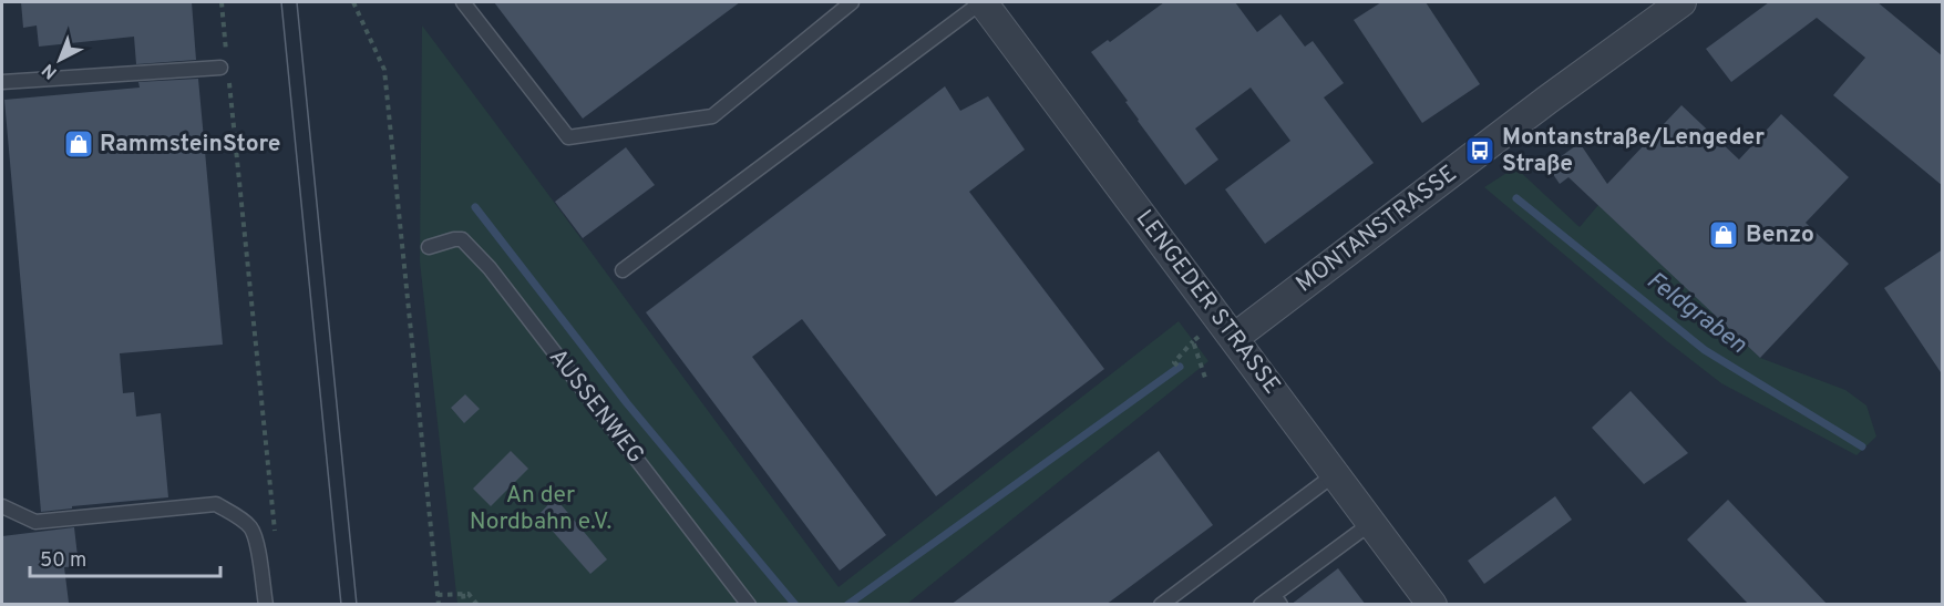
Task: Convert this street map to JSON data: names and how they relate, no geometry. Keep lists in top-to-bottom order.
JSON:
{
  "streets": {
    "street": ["MONTANSTRASSE", "LENGEDER STRASSE"],
    "lane": ["AUSSENWEG"]
  },
  "crossings": [
    ["MONTANSTRASSE", "LENGEDER STRASSE"]
  ],
  "water": ["Feldgraben"],
  "parks": ["An der Nordbahn e.V."],
  "places": {
    "shop": ["RammsteinStore", "Benzo"],
    "bus stop": ["Montanstraße/Lengeder Straße"]
  },
  "scale_bar": "50 m",
  "north": "bottom left"
}
